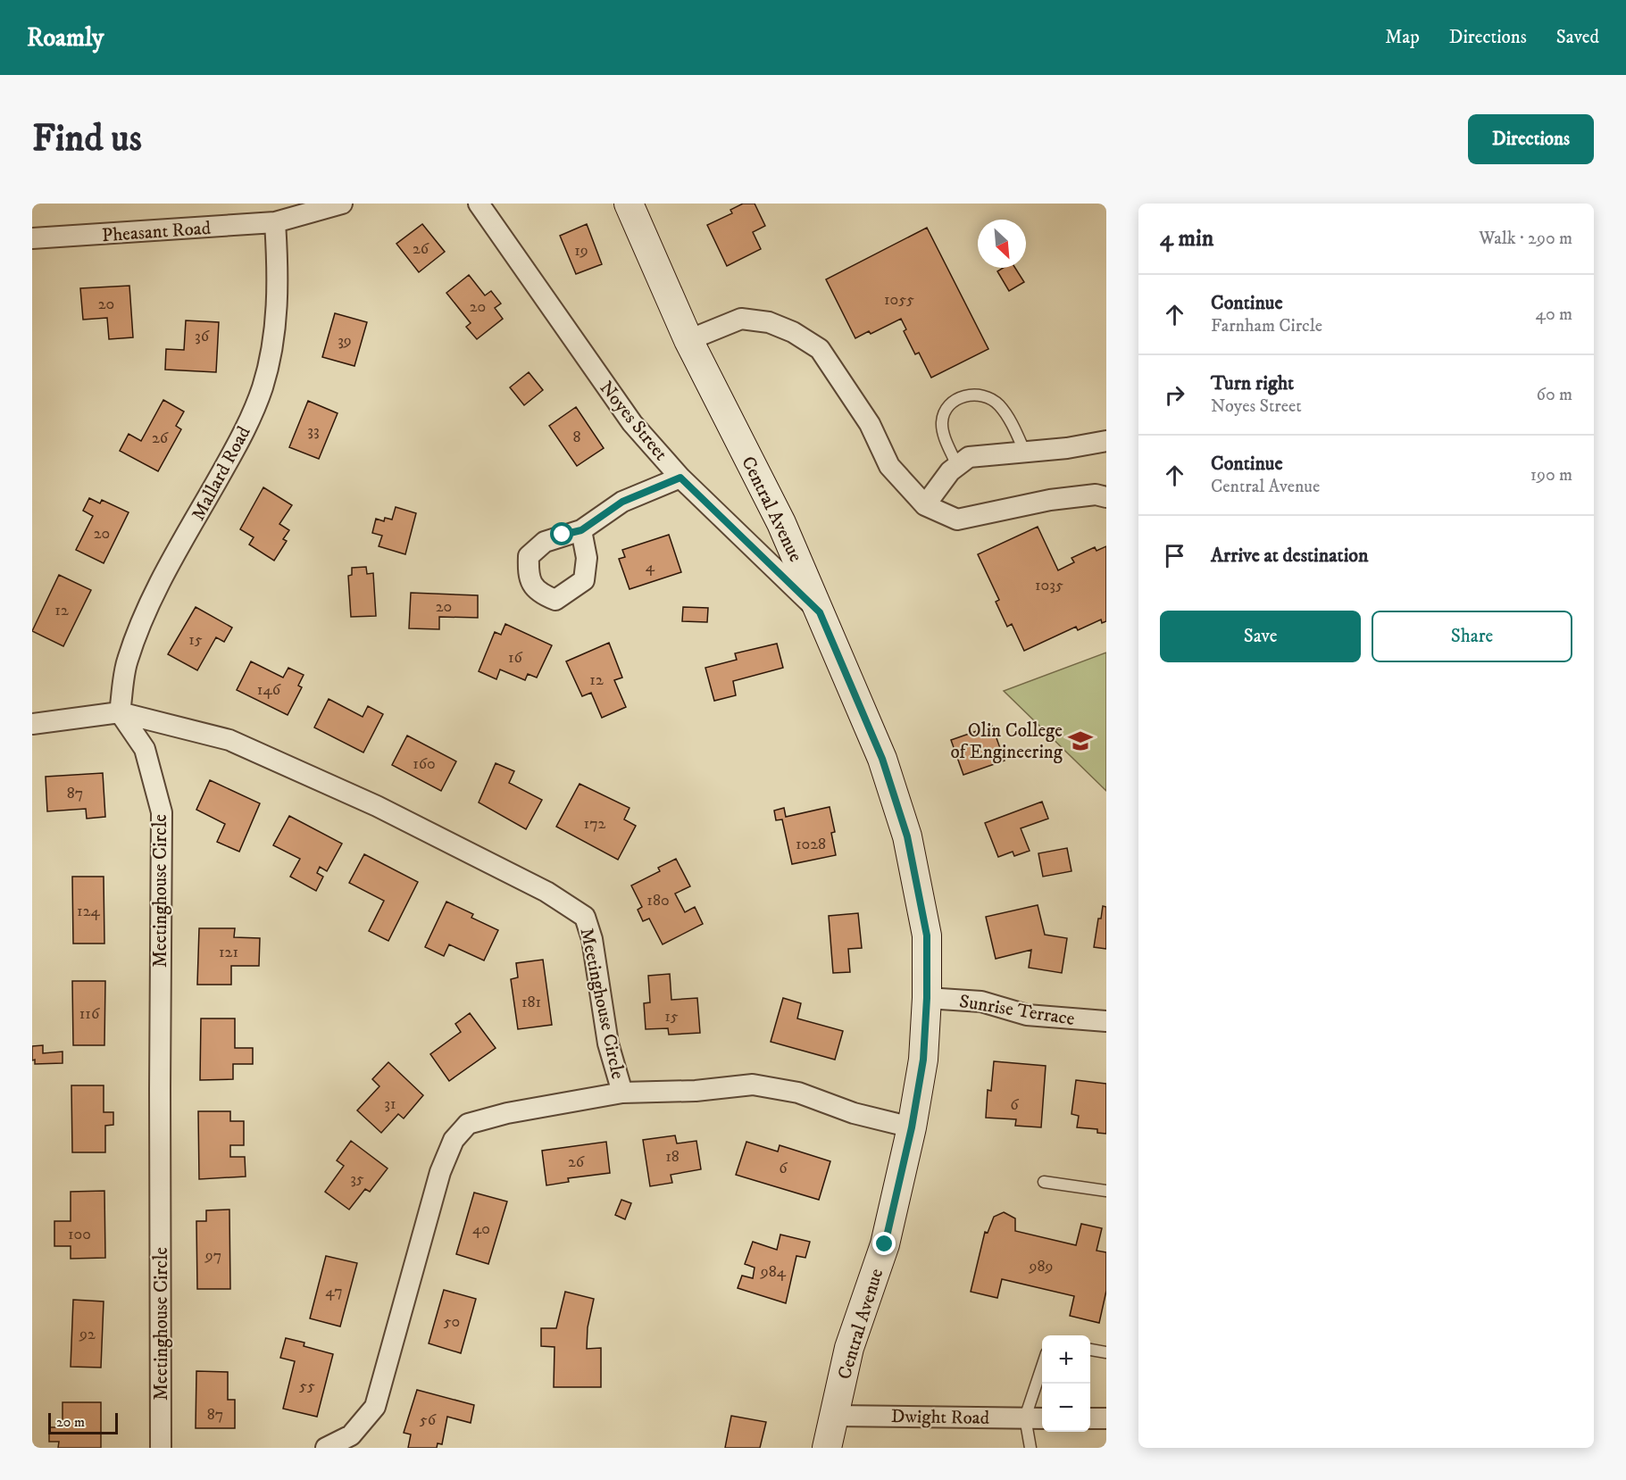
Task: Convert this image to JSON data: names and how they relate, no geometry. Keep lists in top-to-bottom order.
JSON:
{
  "streets": {
    "main road": ["Central Avenue"],
    "street": [
      "Pheasant Road",
      "Noyes Street",
      "Mallard Road",
      "Meetinghouse Circle",
      "Sunrise Terrace",
      "Dwight Road"
    ]
  },
  "crossings": [
    ["Pheasant Road", "Mallard Road"],
    ["Noyes Street", "Central Avenue"],
    ["Mallard Road", "Meetinghouse Circle"],
    ["Central Avenue", "Meetinghouse Circle"],
    ["Central Avenue", "Sunrise Terrace"],
    ["Central Avenue", "Dwight Road"]
  ],
  "places": {
    "school or university": ["Olin College of Engineering"]
  },
  "house_numbers": [
    "26",
    "19",
    "1055",
    "20",
    "20",
    "36",
    "39",
    "33",
    "8",
    "26",
    "20",
    "4",
    "1035",
    "20",
    "12",
    "15",
    "16",
    "12",
    "146",
    "160",
    "87",
    "172",
    "1028",
    "180",
    "124",
    "121",
    "181",
    "116",
    "15",
    "31",
    "6",
    "18",
    "26",
    "6",
    "35",
    "40",
    "100",
    "97",
    "989",
    "984",
    "47",
    "50",
    "92",
    "55",
    "87",
    "56"
  ],
  "scale_bar": "20 m",
  "north": "bottom right",
  "page": {
    "header": "Roamly",
    "nav": ["Map", "Directions", "Saved"],
    "buttons": [
      "Directions",
      ["Save", "Share"]
    ],
    "title": "Find us",
    "heading": ["4 min", "Walk · 290 m"],
    "list": [
      ["Continue", "Farnham Circle", "40 m"],
      ["Turn right", "Noyes Street", "60 m"],
      ["Continue", "Central Avenue", "190 m"],
      "Arrive at destination"
    ],
    "map_buttons": ["+", "−"],
    "scale": "20 m"
  }
}
